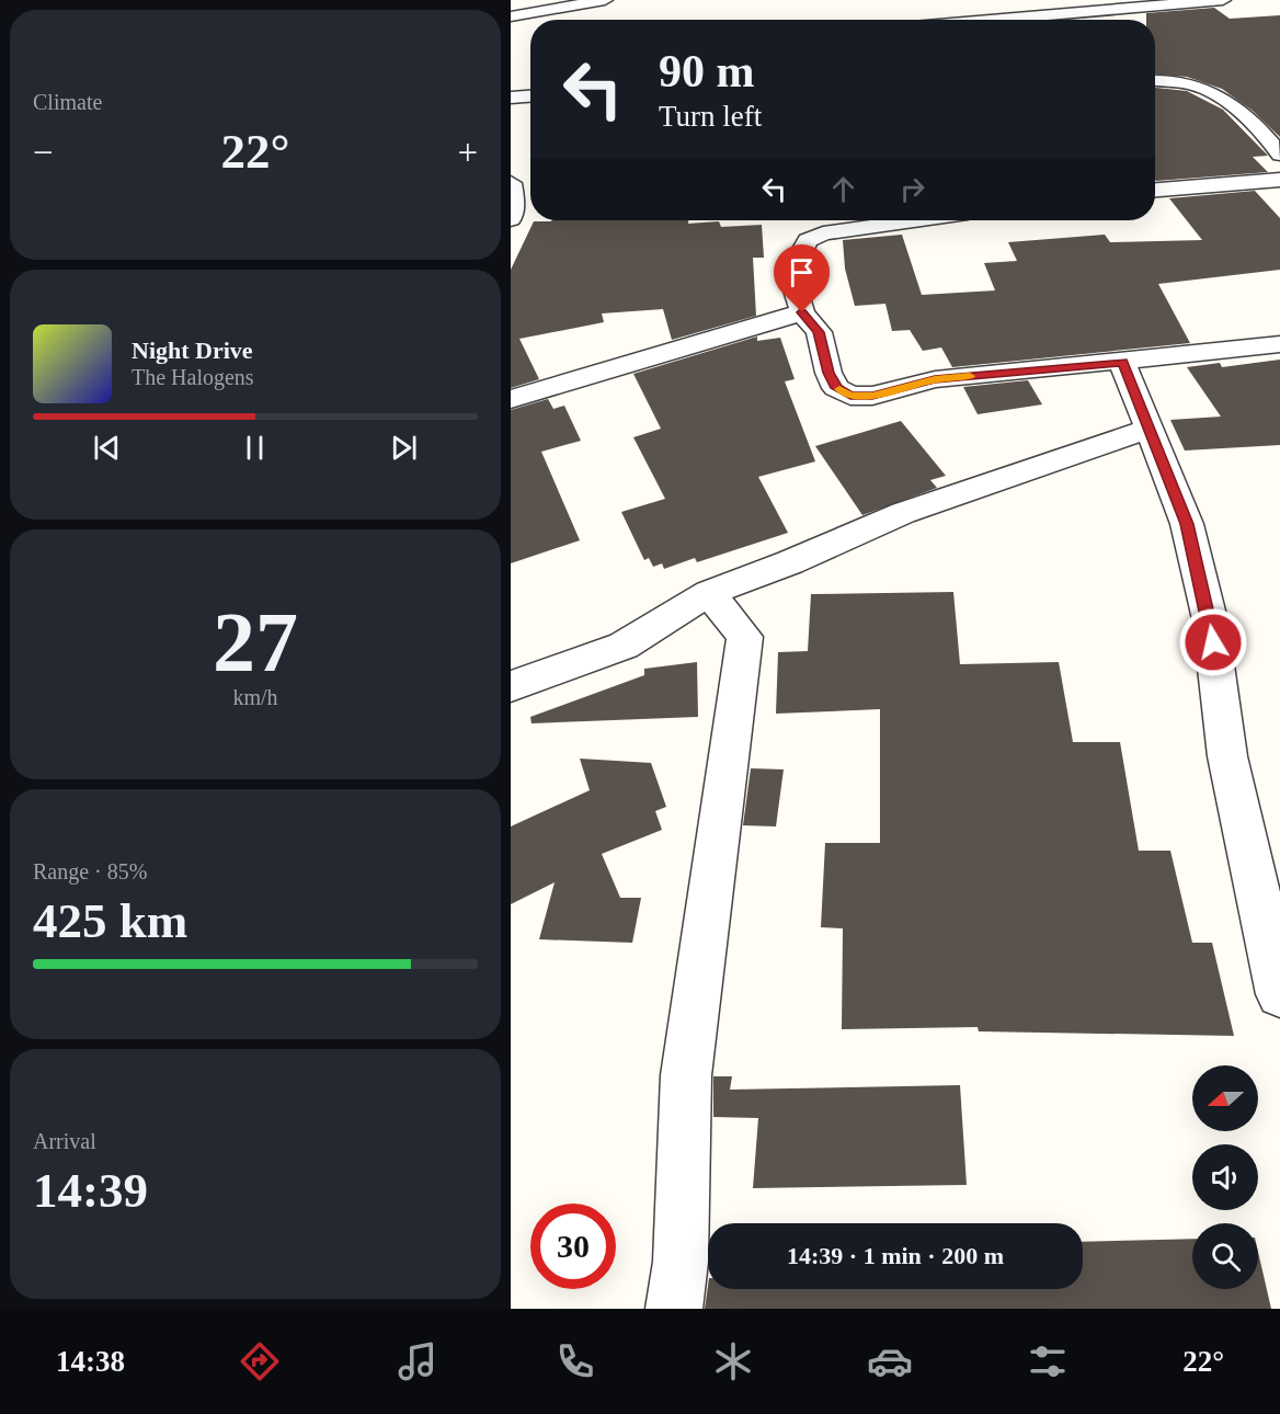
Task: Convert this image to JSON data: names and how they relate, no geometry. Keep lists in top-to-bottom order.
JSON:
{
  "north": "left",
  "page": {
    "tile": [
      "Climate",
      ["27", "km/h"],
      ["Range · 85%", "425 km"],
      ["Arrival", "14:39"]
    ],
    "turn": ["90 m", "Turn left"],
    "heat": ["−", "22°", "+"],
    "song": ["Night Drive", "The Halogens"],
    "limit": "30",
    "trip": "14:39 · 1 min · 200 m",
    "tabs": ["14:38", "22°"]
  }
}
